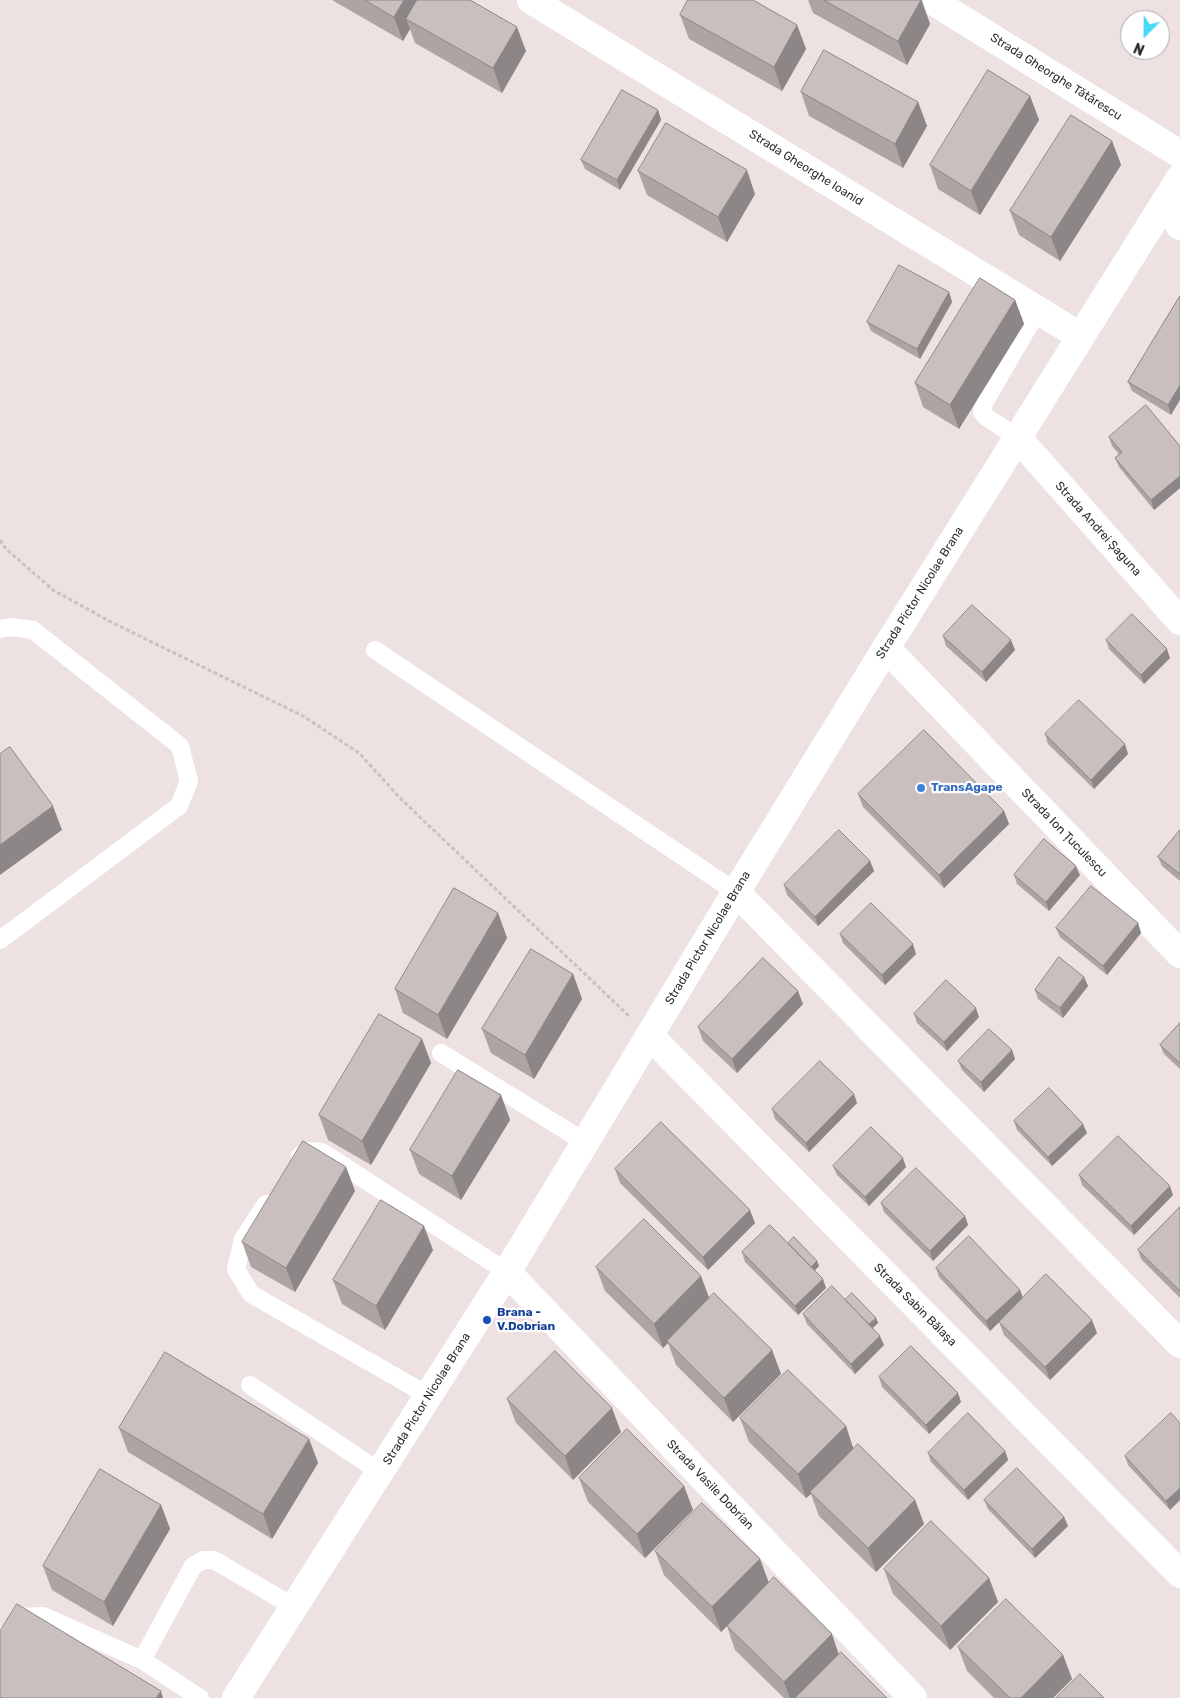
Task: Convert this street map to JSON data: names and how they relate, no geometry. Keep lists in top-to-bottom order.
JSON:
{
  "streets": {
    "street": [
      "Strada Gheorghe Tătărescu",
      "Strada Gheorghe Ioanid",
      "Strada Andrei Șaguna",
      "Strada Pictor Nicolae Brana",
      "Strada Ion Țuculescu",
      "Strada Sabin Bălașa",
      "Strada Vasile Dobrian"
    ]
  },
  "crossings": [
    ["Strada Gheorghe Ioanid", "Strada Pictor Nicolae Brana"],
    ["Strada Andrei Șaguna", "Strada Pictor Nicolae Brana"],
    ["Strada Pictor Nicolae Brana", "Strada Ion Țuculescu"],
    ["Strada Pictor Nicolae Brana", "Strada Sabin Bălașa"],
    ["Strada Pictor Nicolae Brana", "Strada Vasile Dobrian"]
  ],
  "places": ["TransAgape", "Brana - V.Dobrian"],
  "north": "bottom left"
}
